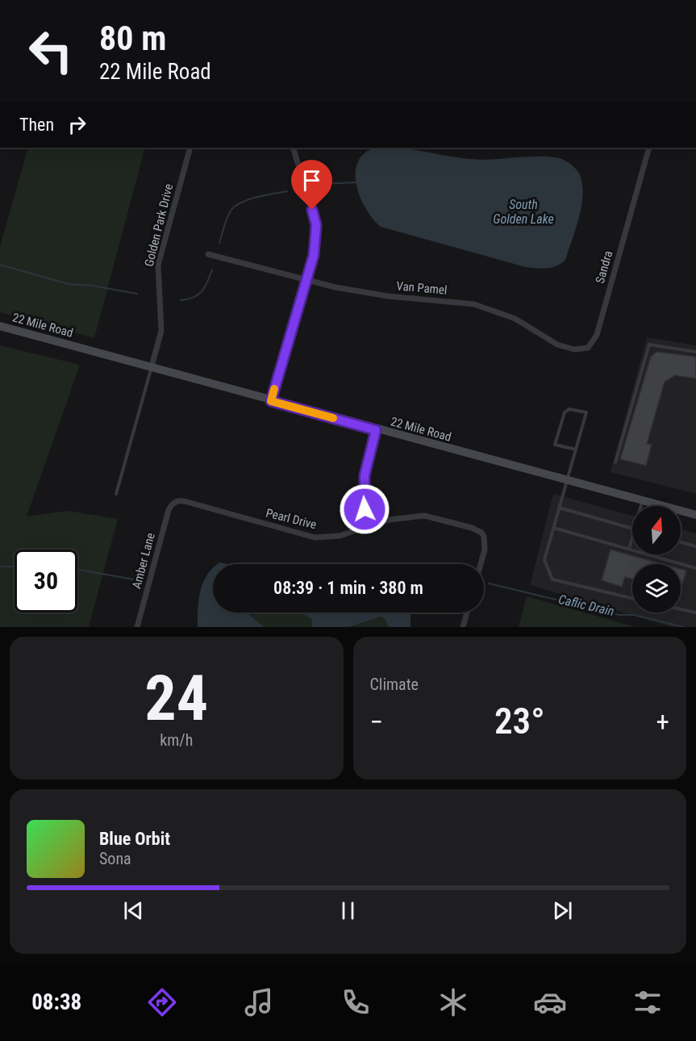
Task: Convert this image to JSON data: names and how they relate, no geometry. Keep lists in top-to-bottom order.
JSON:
{
  "streets": {
    "street": [
      "Golden Park Drive",
      "Sandra",
      "Van Pamel",
      "22 Mile Road",
      "Pearl Drive",
      "Amber Lane"
    ]
  },
  "crossings": [
    ["Golden Park Drive", "22 Mile Road"],
    ["Sandra", "Van Pamel"],
    ["Pearl Drive", "Amber Lane"]
  ],
  "water": ["South Golden Lake", "Caflic Drain"],
  "north": "top",
  "page": {
    "turn": ["80 m", "22 Mile Road"],
    "then": "Then",
    "limit": "30",
    "trip": "08:39 · 1 min · 380 m",
    "tile": [
      ["24", "km/h"],
      "Climate"
    ],
    "heat": ["−", "23°", "+"],
    "song": ["Blue Orbit", "Sona"],
    "tabs": "08:38"
  }
}
